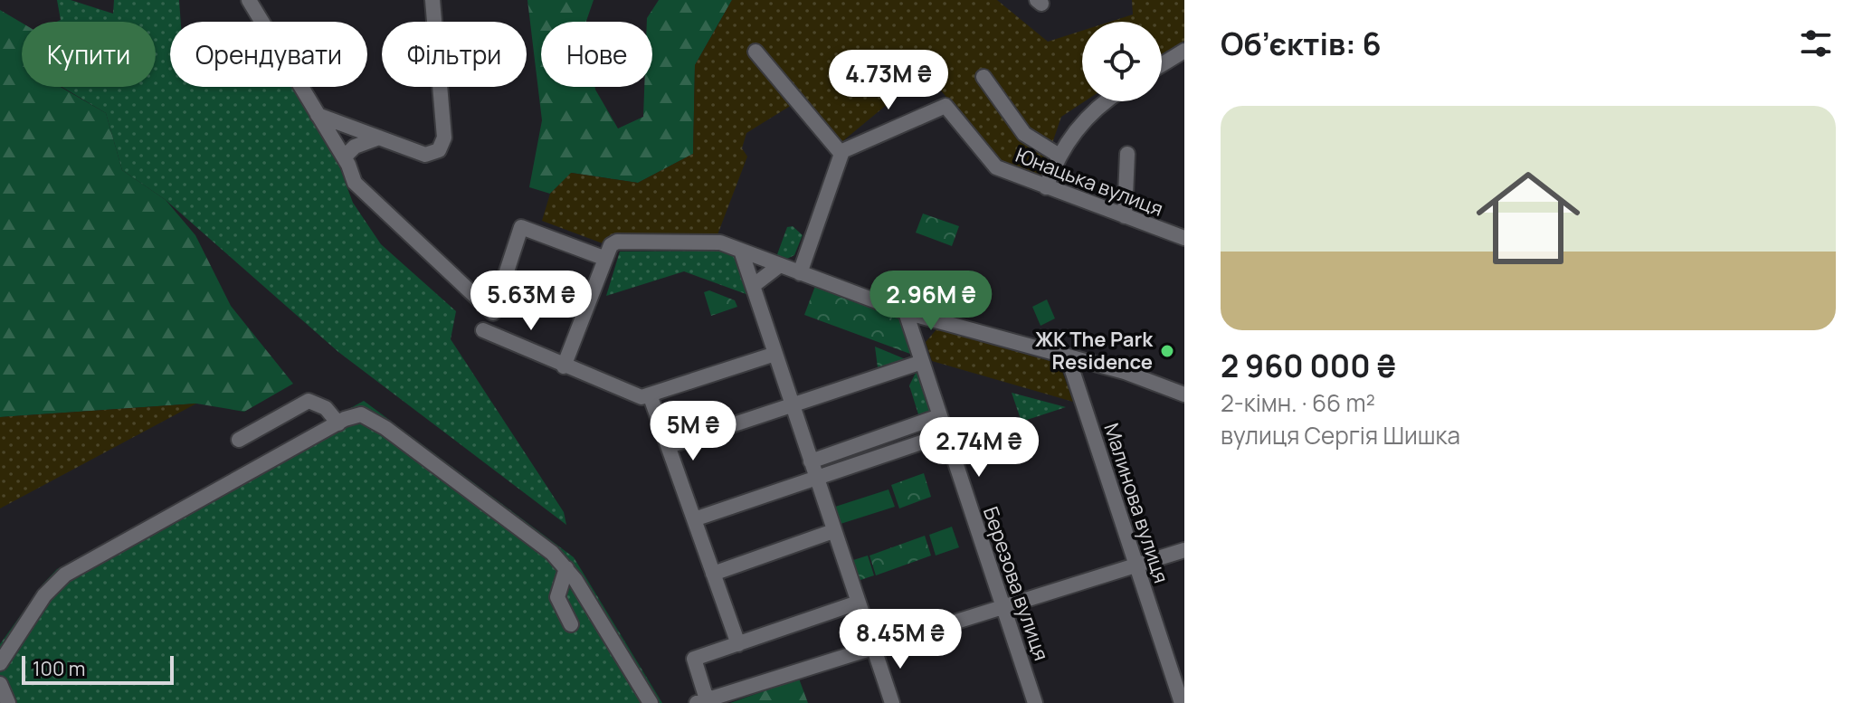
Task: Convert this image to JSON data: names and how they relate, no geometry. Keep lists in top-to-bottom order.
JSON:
{
  "streets": {
    "street": ["Юнацька вулиця", "Малинова вулиця", "Березова вулиця"]
  },
  "places": ["ЖК The Park Residence"],
  "scale_bar": "100 m",
  "page": {
    "heading": "Об’єктів: 6",
    "chip": [
      "Купити",
      "Орендувати",
      "Фільтри",
      "Нове"
    ],
    "price": [
      "4.73M ₴",
      "5.63M ₴",
      "2.96M ₴",
      "5M ₴",
      "2.74M ₴",
      "8.45M ₴"
    ],
    "list": [
      {
        "name": "2 960 000 ₴",
        "note": "2-кімн. · 66 m² · вулиця Сергія Шишка"
      }
    ],
    "scale": "100 m"
  }
}
